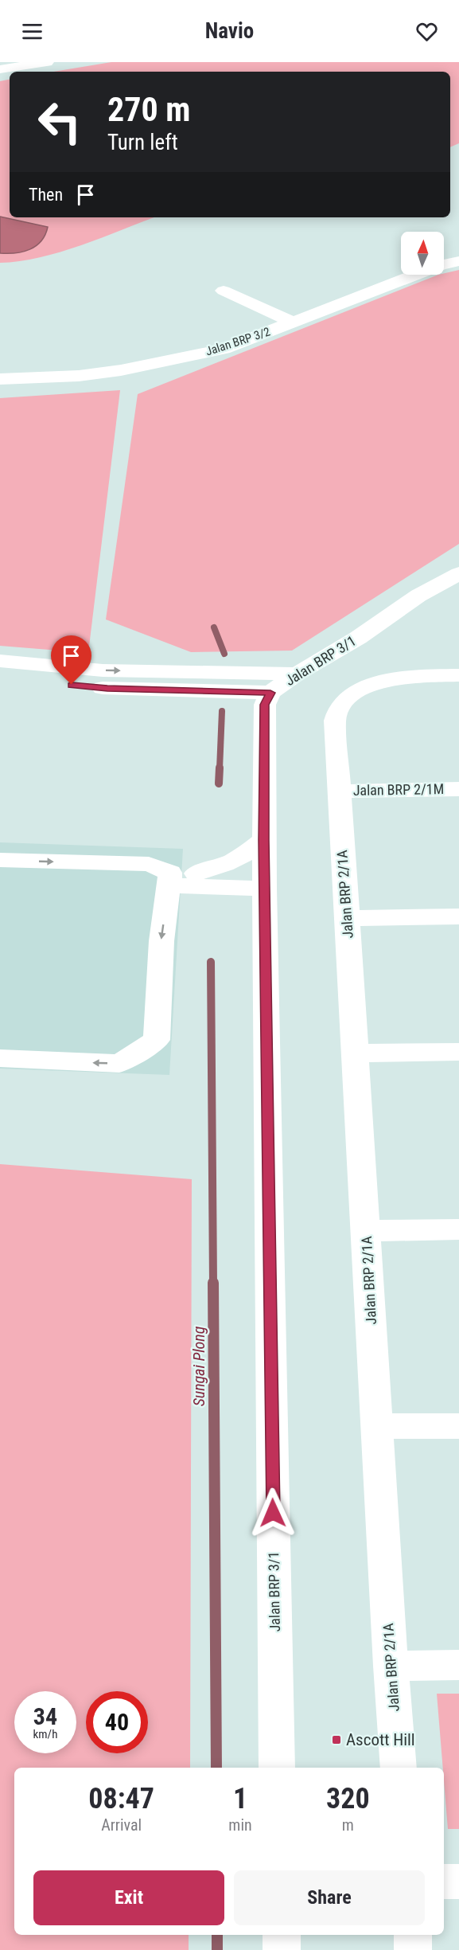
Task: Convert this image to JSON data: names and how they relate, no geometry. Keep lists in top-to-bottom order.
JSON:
{
  "streets": {
    "street": [
      "Jalan BRP 3/2",
      "Jalan BRP 3/1",
      "Jalan BRP 2/1M",
      "Jalan BRP 2/1A"
    ]
  },
  "crossings": [
    ["Jalan BRP 2/1M", "Jalan BRP 2/1A"]
  ],
  "water": ["Sungai Plong"],
  "places": {
    "transit": ["Ascott Hill"]
  },
  "north": "top",
  "page": {
    "header": "Navio",
    "turn": ["270 m", "Turn left"],
    "then": "Then",
    "speed": "34 km/h",
    "limit": "40",
    "eta": [
      "08:47",
      "Arrival",
      "1",
      "min",
      "320",
      "m"
    ],
    "buttons": ["Exit", "Share"]
  }
}
